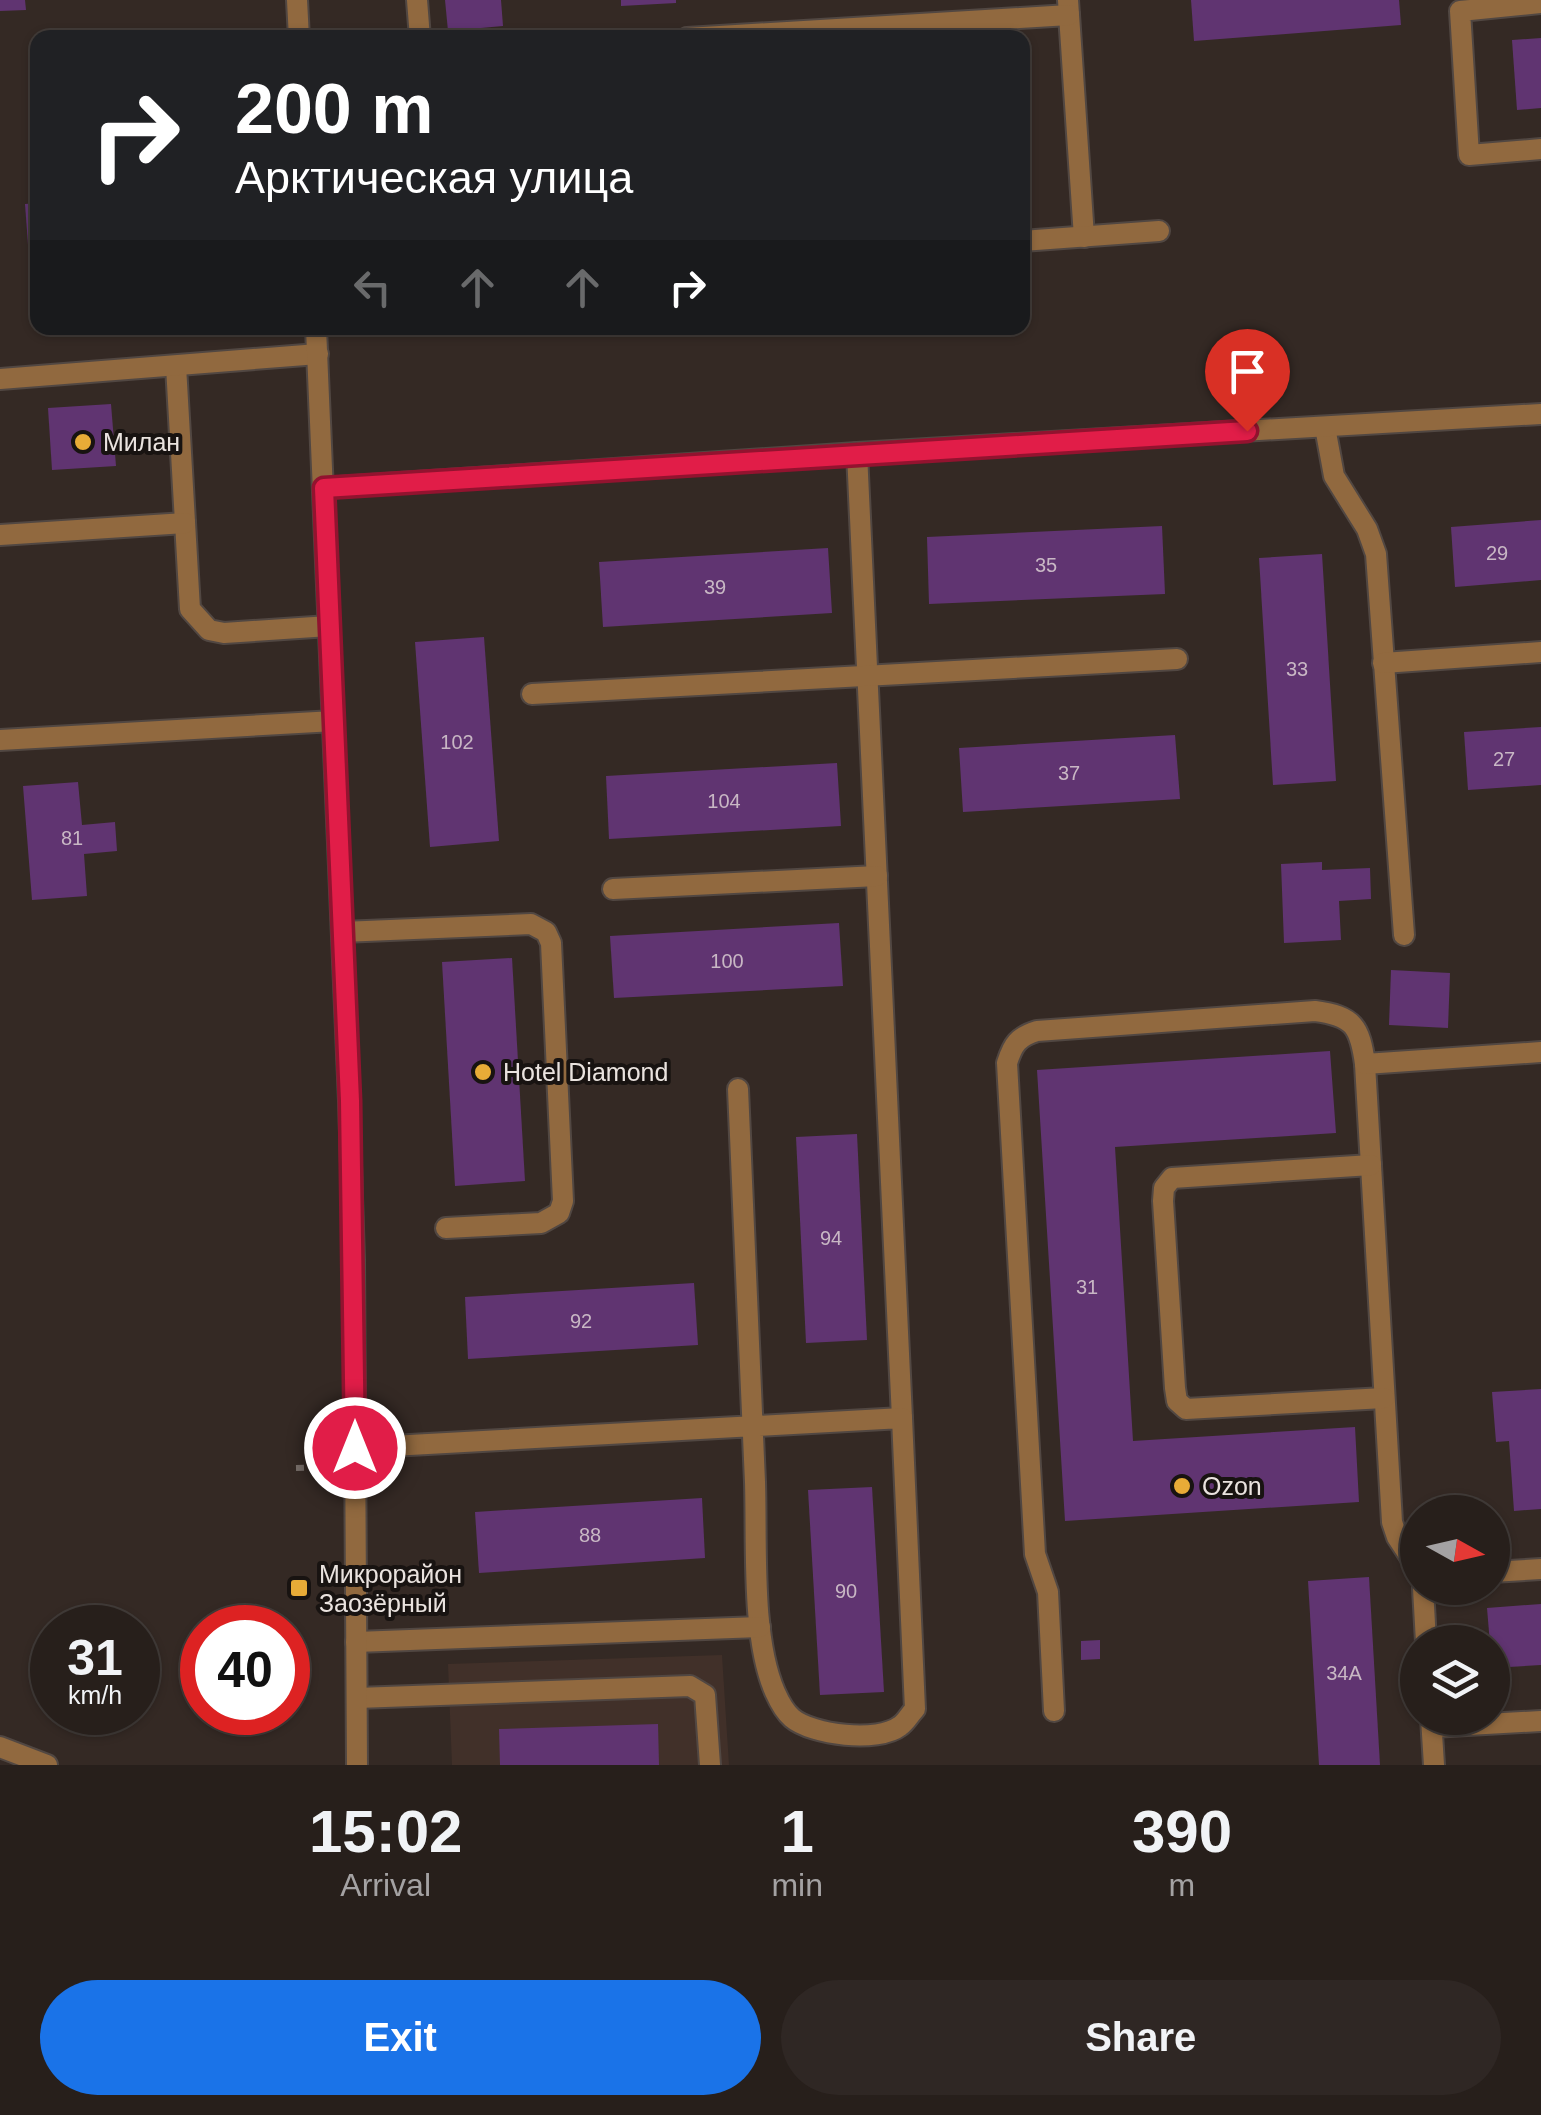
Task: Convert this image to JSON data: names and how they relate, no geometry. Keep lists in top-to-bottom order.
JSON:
{
  "places": {
    "other": ["Милан", "Hotel Diamond", "Ozon"],
    "transit": ["Микрорайон Заозёрный"]
  },
  "house_numbers": [
    "29",
    "35",
    "39",
    "33",
    "102",
    "27",
    "37",
    "104",
    "81",
    "100",
    "94",
    "31",
    "92",
    "88",
    "90",
    "34А"
  ],
  "north": "right",
  "page": {
    "turn": ["200 m", "Арктическая улица"],
    "speed": "31 km/h",
    "limit": "40",
    "eta": [
      "15:02",
      "Arrival",
      "1",
      "min",
      "390",
      "m"
    ],
    "buttons": ["Exit", "Share"]
  }
}
